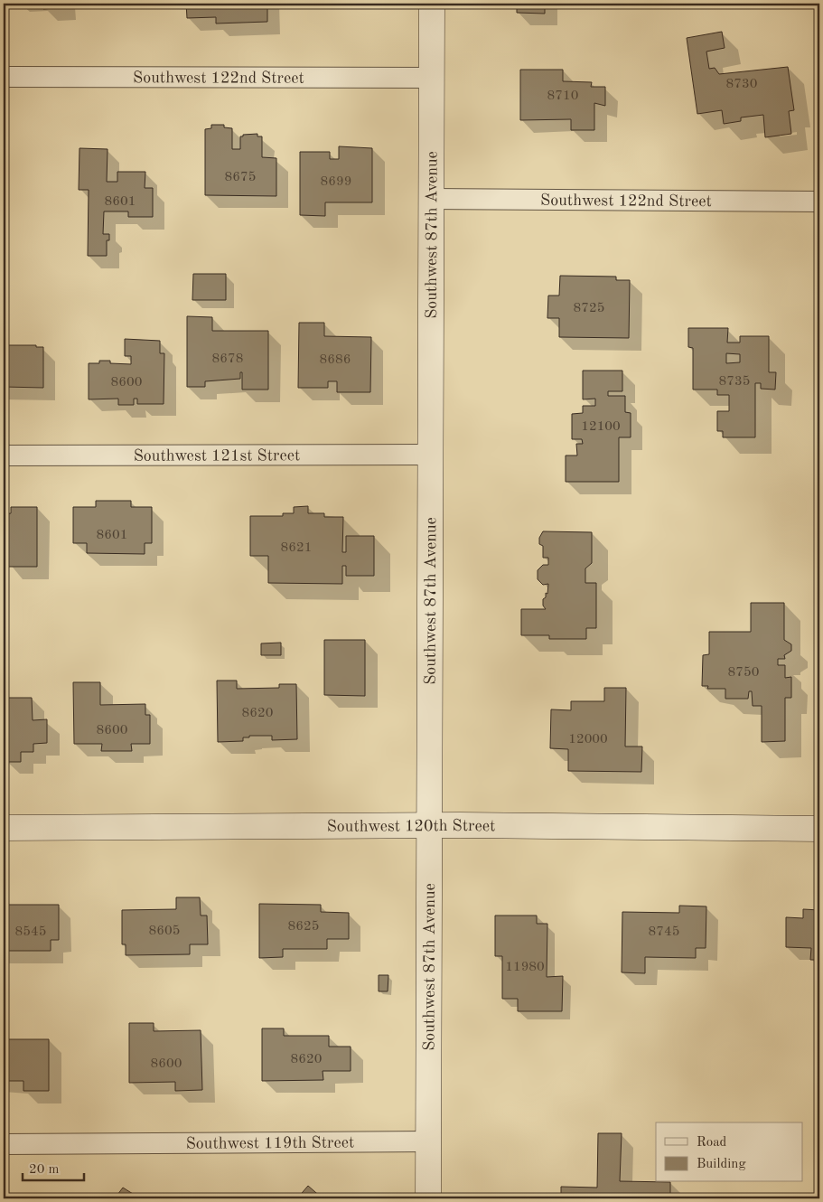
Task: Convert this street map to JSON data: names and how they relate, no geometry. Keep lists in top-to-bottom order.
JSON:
{
  "streets": {
    "main road": ["Southwest 87th Avenue", "Southwest 120th Street"],
    "street": ["Southwest 122nd Street", "Southwest 121st Street", "Southwest 119th Street"]
  },
  "crossings": [
    ["Southwest 122nd Street", "Southwest 87th Avenue"],
    ["Southwest 87th Avenue", "Southwest 121st Street"],
    ["Southwest 87th Avenue", "Southwest 120th Street"],
    ["Southwest 87th Avenue", "Southwest 119th Street"]
  ],
  "house_numbers": [
    "8730",
    "8710",
    "8675",
    "8699",
    "8601",
    "8725",
    "8678",
    "8686",
    "8735",
    "8600",
    "12100",
    "8601",
    "8621",
    "8750",
    "8620",
    "8600",
    "12000",
    "8625",
    "8605",
    "8545",
    "8745",
    "11980",
    "8620",
    "8600"
  ],
  "legend": ["Road", "Building"],
  "scale_bar": "20 m"
}
